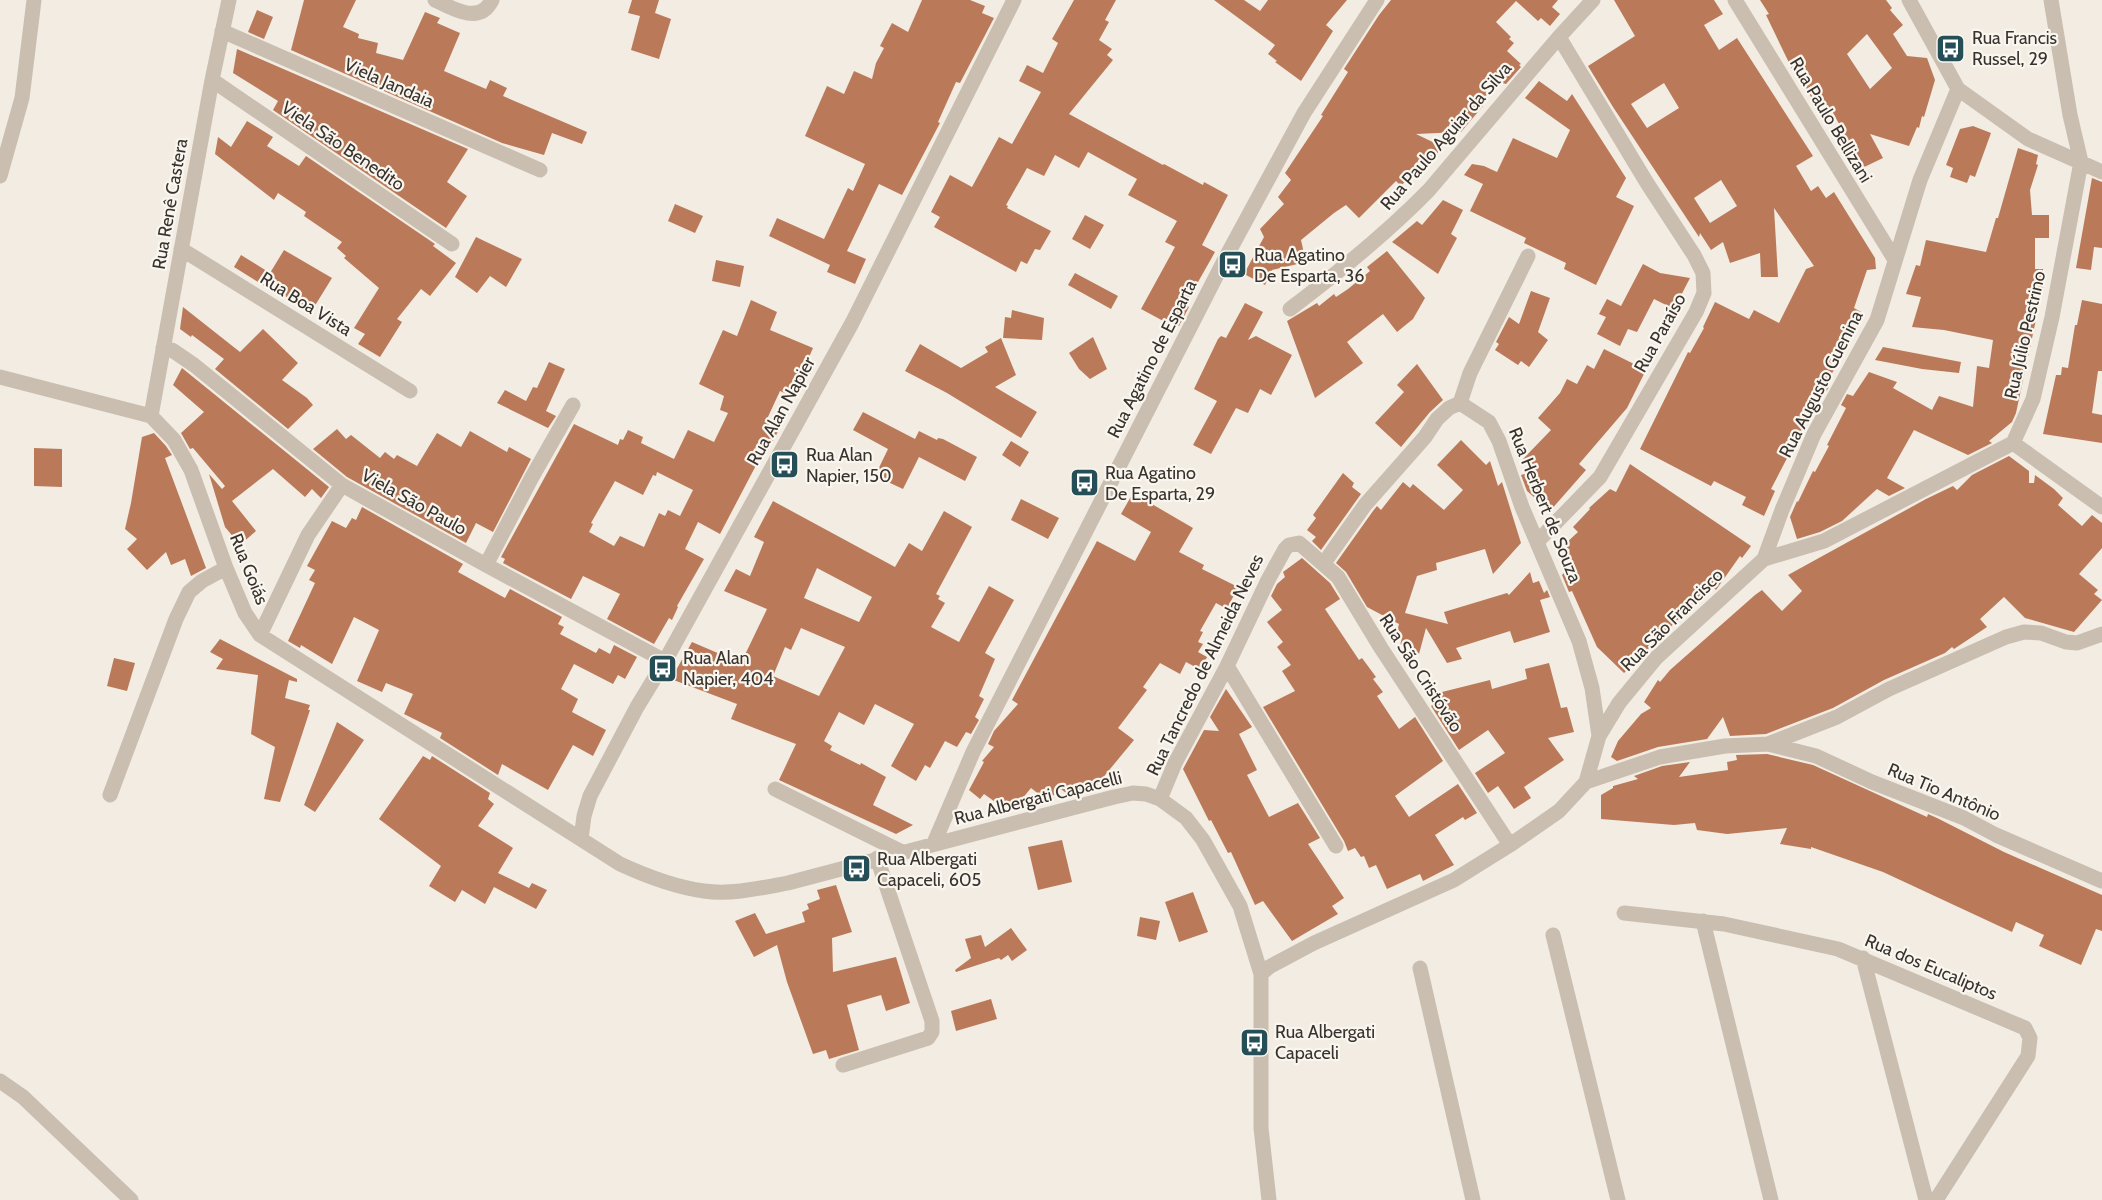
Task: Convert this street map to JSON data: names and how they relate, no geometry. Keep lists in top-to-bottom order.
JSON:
{
  "streets": {
    "street": [
      "Viela Jandaia",
      "Rua Paulo Bellizani",
      "Rua Paulo Aguiar da Silva",
      "Viela São Benedito",
      "Rua Renê Castera",
      "Rua Boa Vista",
      "Rua Paraíso",
      "Rua Júlio Pestrino",
      "Rua Agatino de Esparta",
      "Rua Augusto Guenina",
      "Rua Alan Napier",
      "Viela São Paulo",
      "Rua Herbert de Souza",
      "Rua Goiás",
      "Rua São Francisco",
      "Rua Tancredo de Almeida Neves",
      "Rua São Cristóvão",
      "Rua Tio Antônio",
      "Rua Albergati Capacelli",
      "Rua dos Eucaliptos"
    ]
  },
  "crossings": [
    ["Viela Jandaia", "Rua Renê Castera"],
    ["Rua Paulo Bellizani", "Rua Augusto Guenina"],
    ["Rua Paulo Aguiar da Silva", "Rua Paraíso"],
    ["Viela São Benedito", "Rua Renê Castera"],
    ["Rua Renê Castera", "Rua Boa Vista"],
    ["Rua Renê Castera", "Viela São Paulo"],
    ["Rua Renê Castera", "Rua Goiás"],
    ["Rua Paraíso", "Rua Herbert de Souza"],
    ["Rua Júlio Pestrino", "Rua São Francisco"],
    ["Rua Agatino de Esparta", "Rua Albergati Capacelli"],
    ["Rua Augusto Guenina", "Rua São Francisco"],
    ["Rua Alan Napier", "Viela São Paulo"],
    ["Rua Alan Napier", "Rua Goiás"],
    ["Rua Alan Napier", "Rua Albergati Capacelli"],
    ["Rua Herbert de Souza", "Rua São Francisco"],
    ["Rua Goiás", "Rua Albergati Capacelli"],
    ["Rua São Francisco", "Rua São Cristóvão"],
    ["Rua São Francisco", "Rua Albergati Capacelli"],
    ["Rua Tancredo de Almeida Neves", "Rua São Cristóvão"],
    ["Rua Tancredo de Almeida Neves", "Rua Albergati Capacelli"]
  ],
  "places": {
    "bus stop": [
      "Rua Francis Russel, 29",
      "Rua Agatino De Esparta, 36",
      "Rua Alan Napier, 150",
      "Rua Agatino De Esparta, 29",
      "Rua Alan Napier, 404",
      "Rua Albergati Capaceli, 605",
      "Rua Albergati Capaceli"
    ]
  }
}
